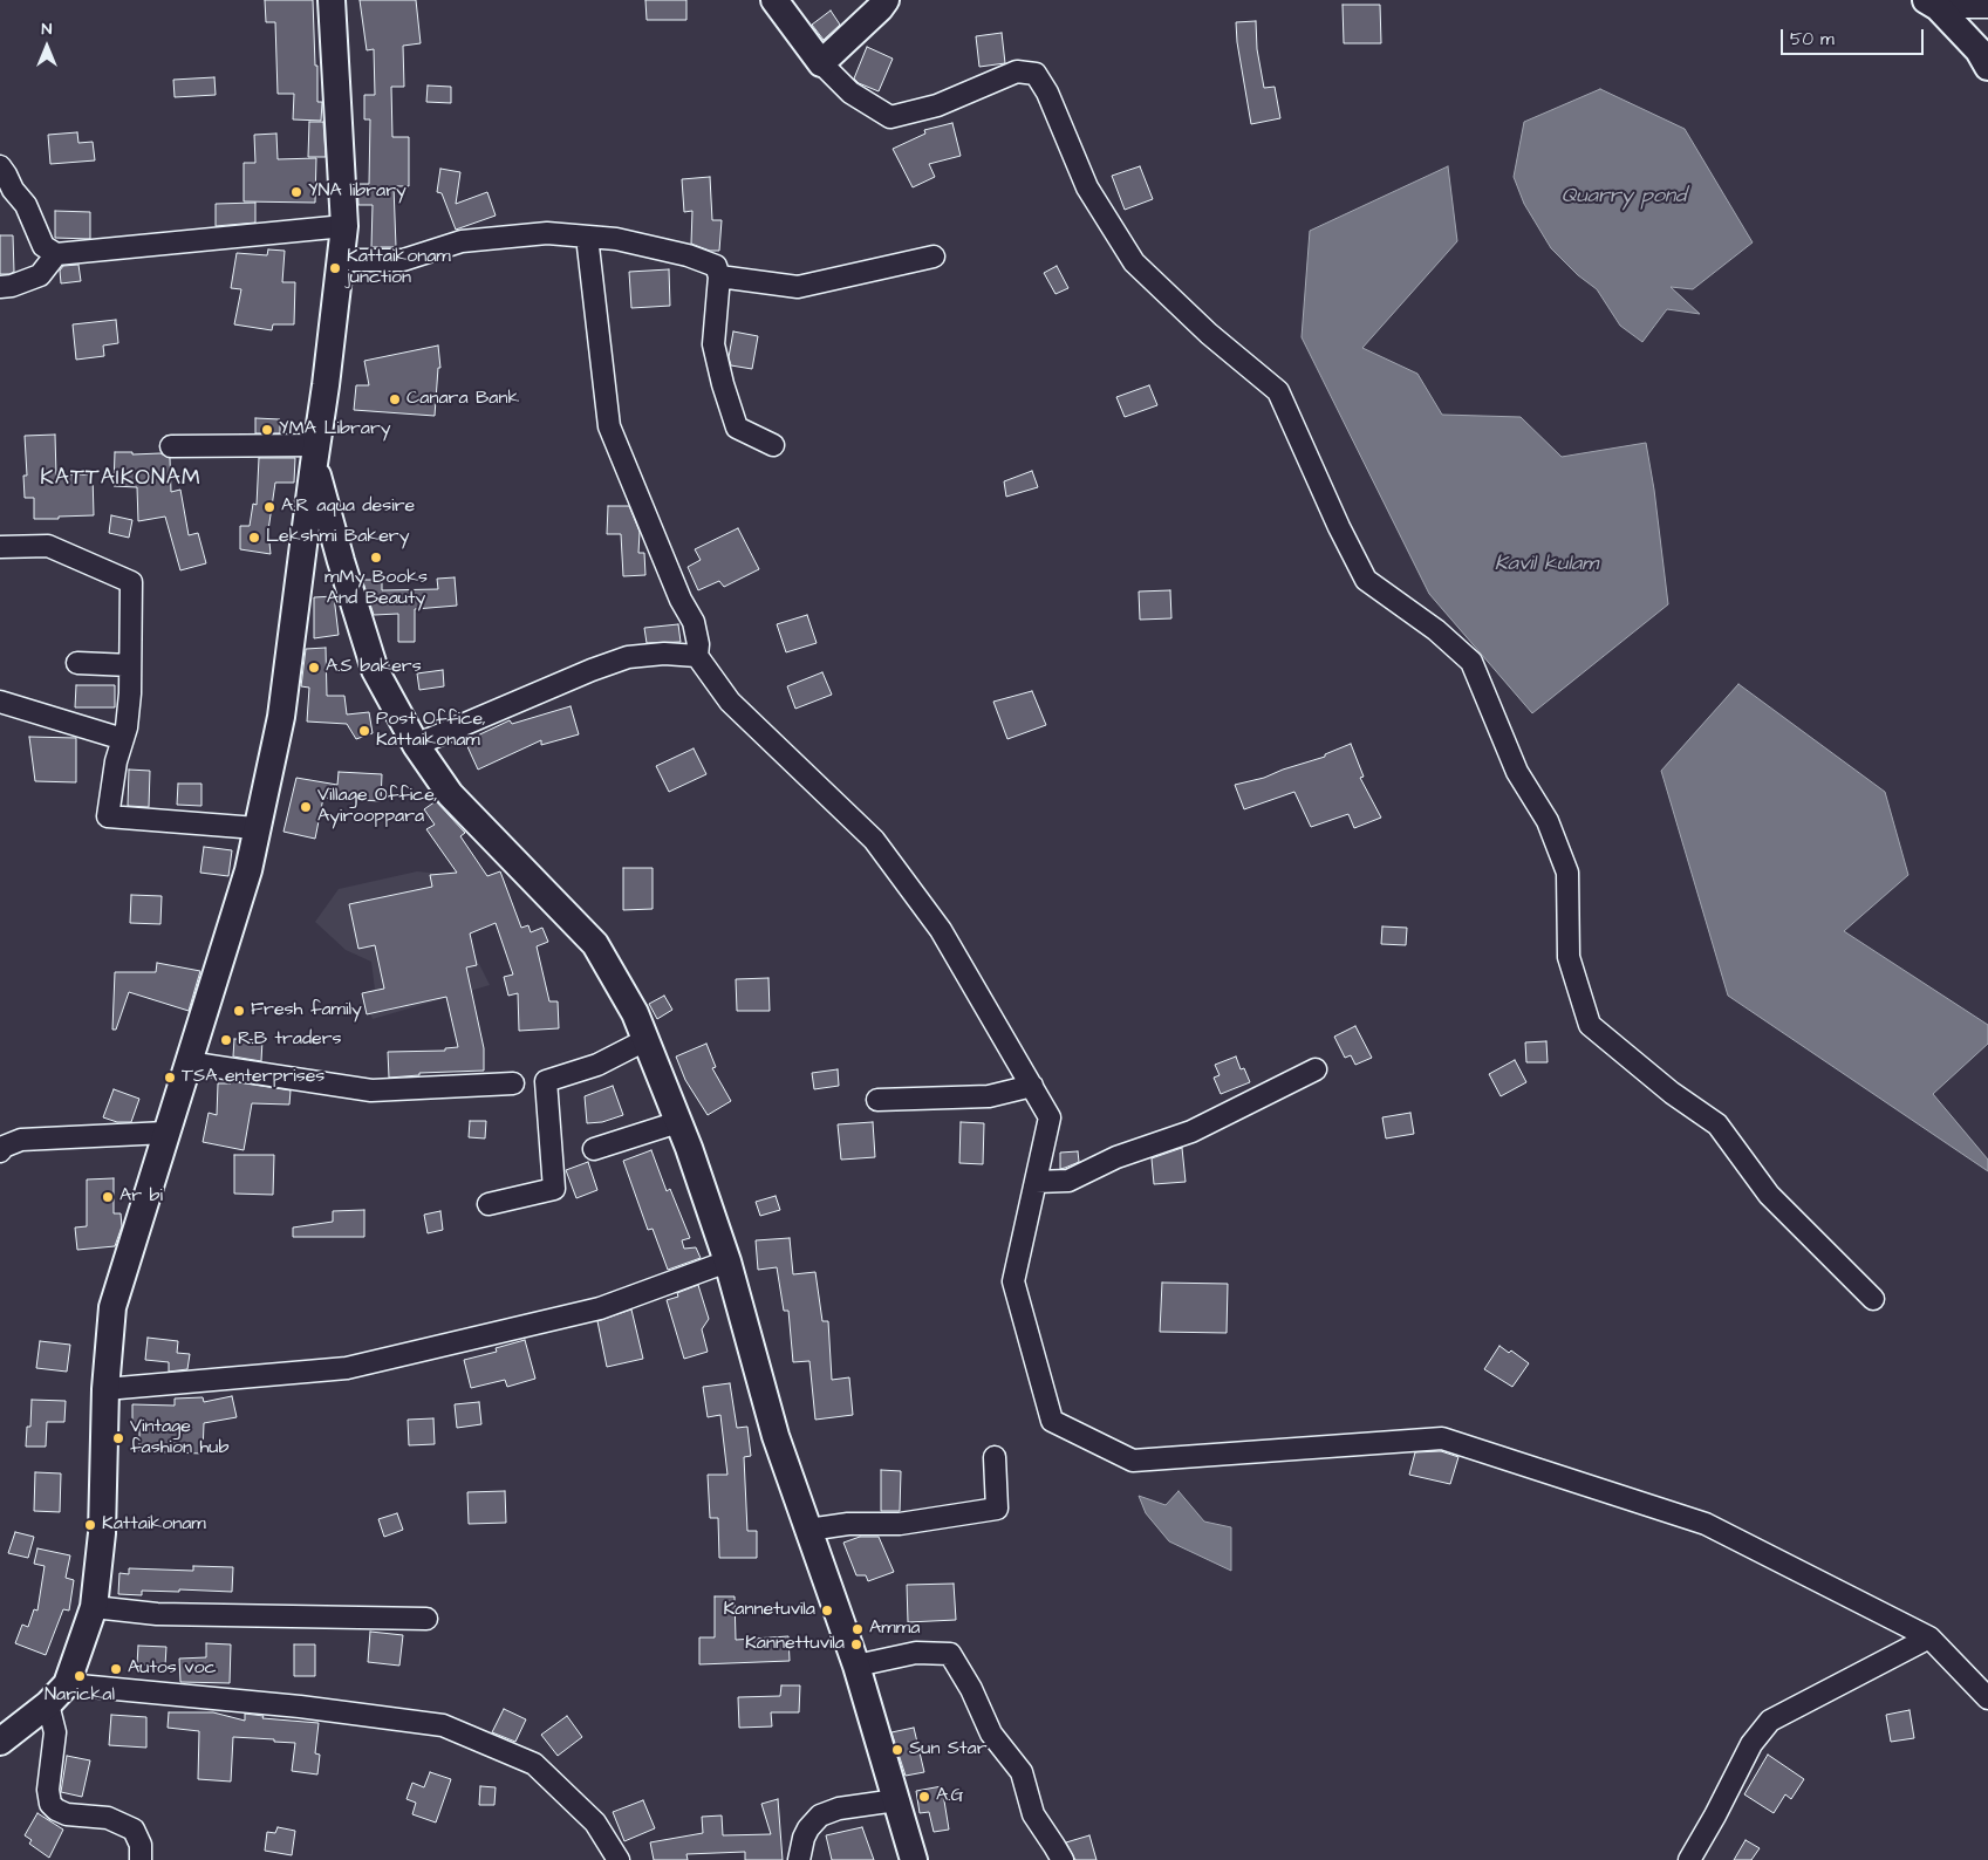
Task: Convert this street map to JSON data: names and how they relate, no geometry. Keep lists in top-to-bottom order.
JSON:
{
  "districts": ["KATTAIKONAM"],
  "water": ["Quarry pond", "Kavil kulam"],
  "places": [
    "YNA library",
    "Kattaikonam junction",
    "Canara Bank",
    "YMA Library",
    "A.R aqua desire",
    "Lekshmi Bakery",
    "mMy Books And Beauty",
    "A.S bakers",
    "Post Office, Kattaikonam",
    "Village Office, Ayirooppara",
    "Fresh family",
    "R.B traders",
    "TSA enterprises",
    "Ar bi",
    "Vintage fashion hub",
    "Kattaikonam",
    "Kannetuvila",
    "Amma",
    "Kannettuvila",
    "Autos voc",
    "Narickal",
    "Sun Star",
    "A.G"
  ],
  "scale_bar": "50 m",
  "north": "top"
}
